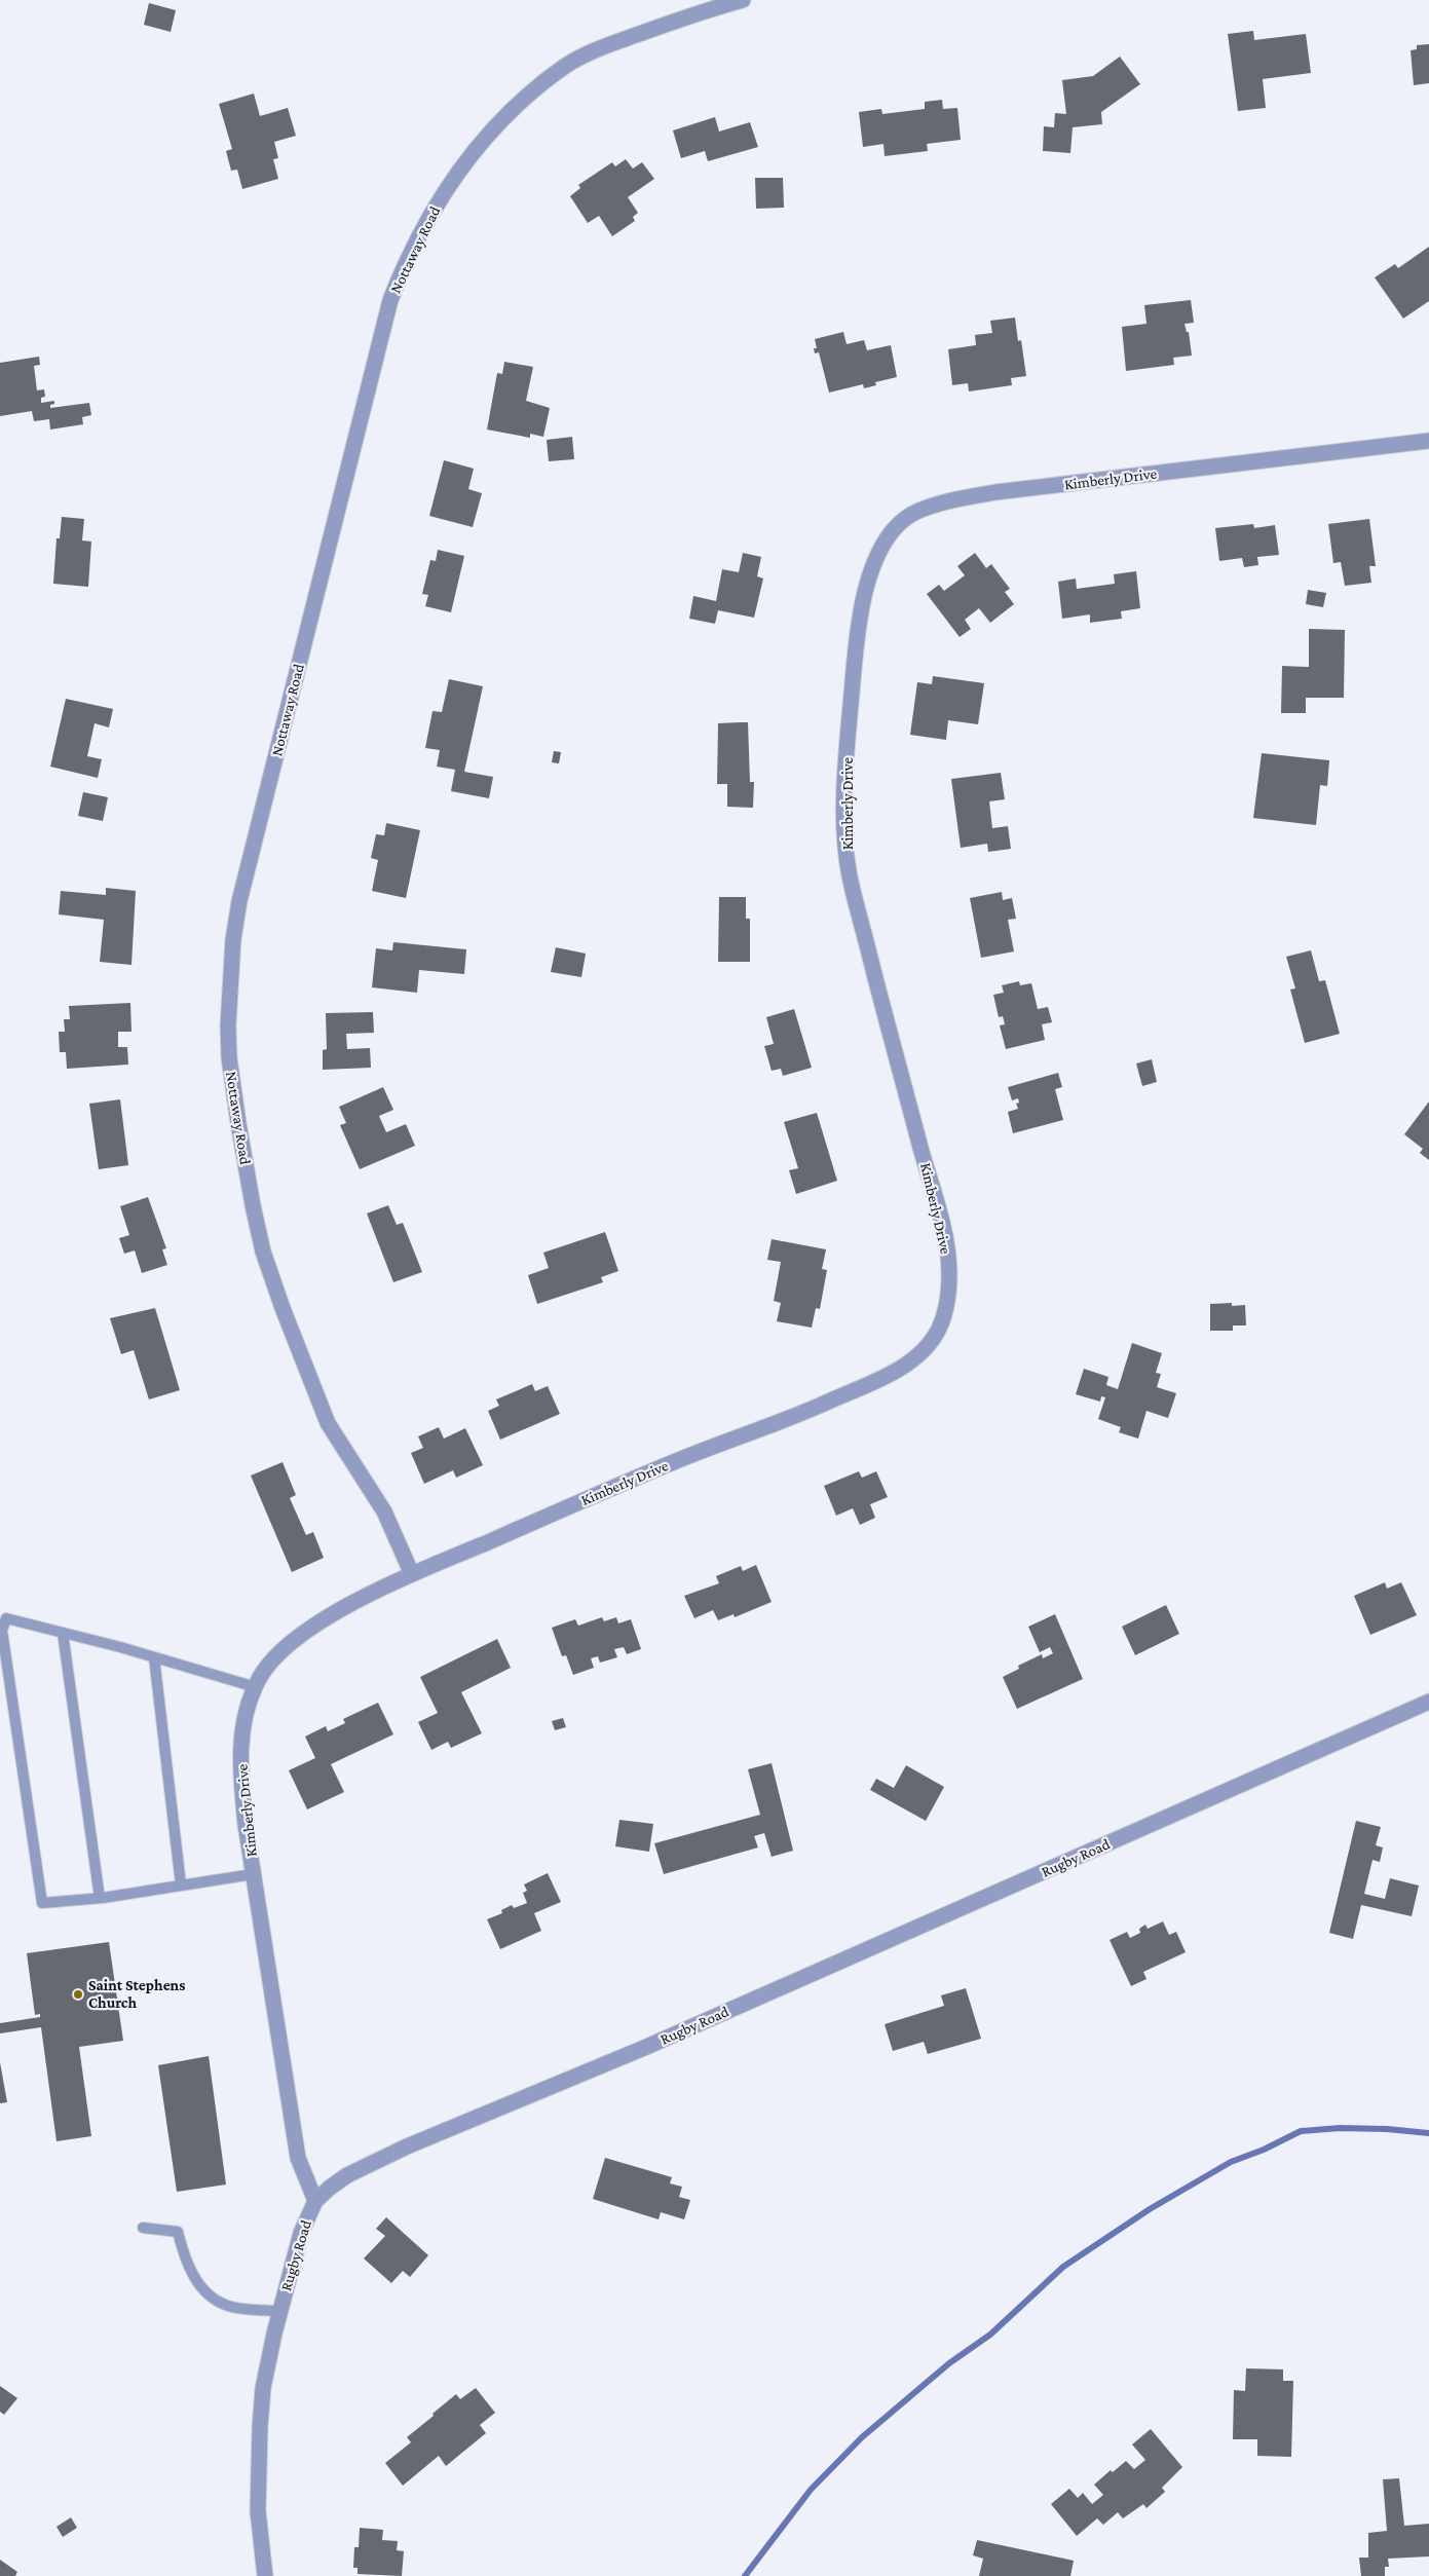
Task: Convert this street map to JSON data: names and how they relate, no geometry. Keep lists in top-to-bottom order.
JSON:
{
  "streets": {
    "street": ["Nottaway Road", "Kimberly Drive", "Rugby Road"]
  },
  "crossings": [
    ["Nottaway Road", "Kimberly Drive"],
    ["Kimberly Drive", "Rugby Road"]
  ],
  "places": ["Saint Stephens Church"]
}
